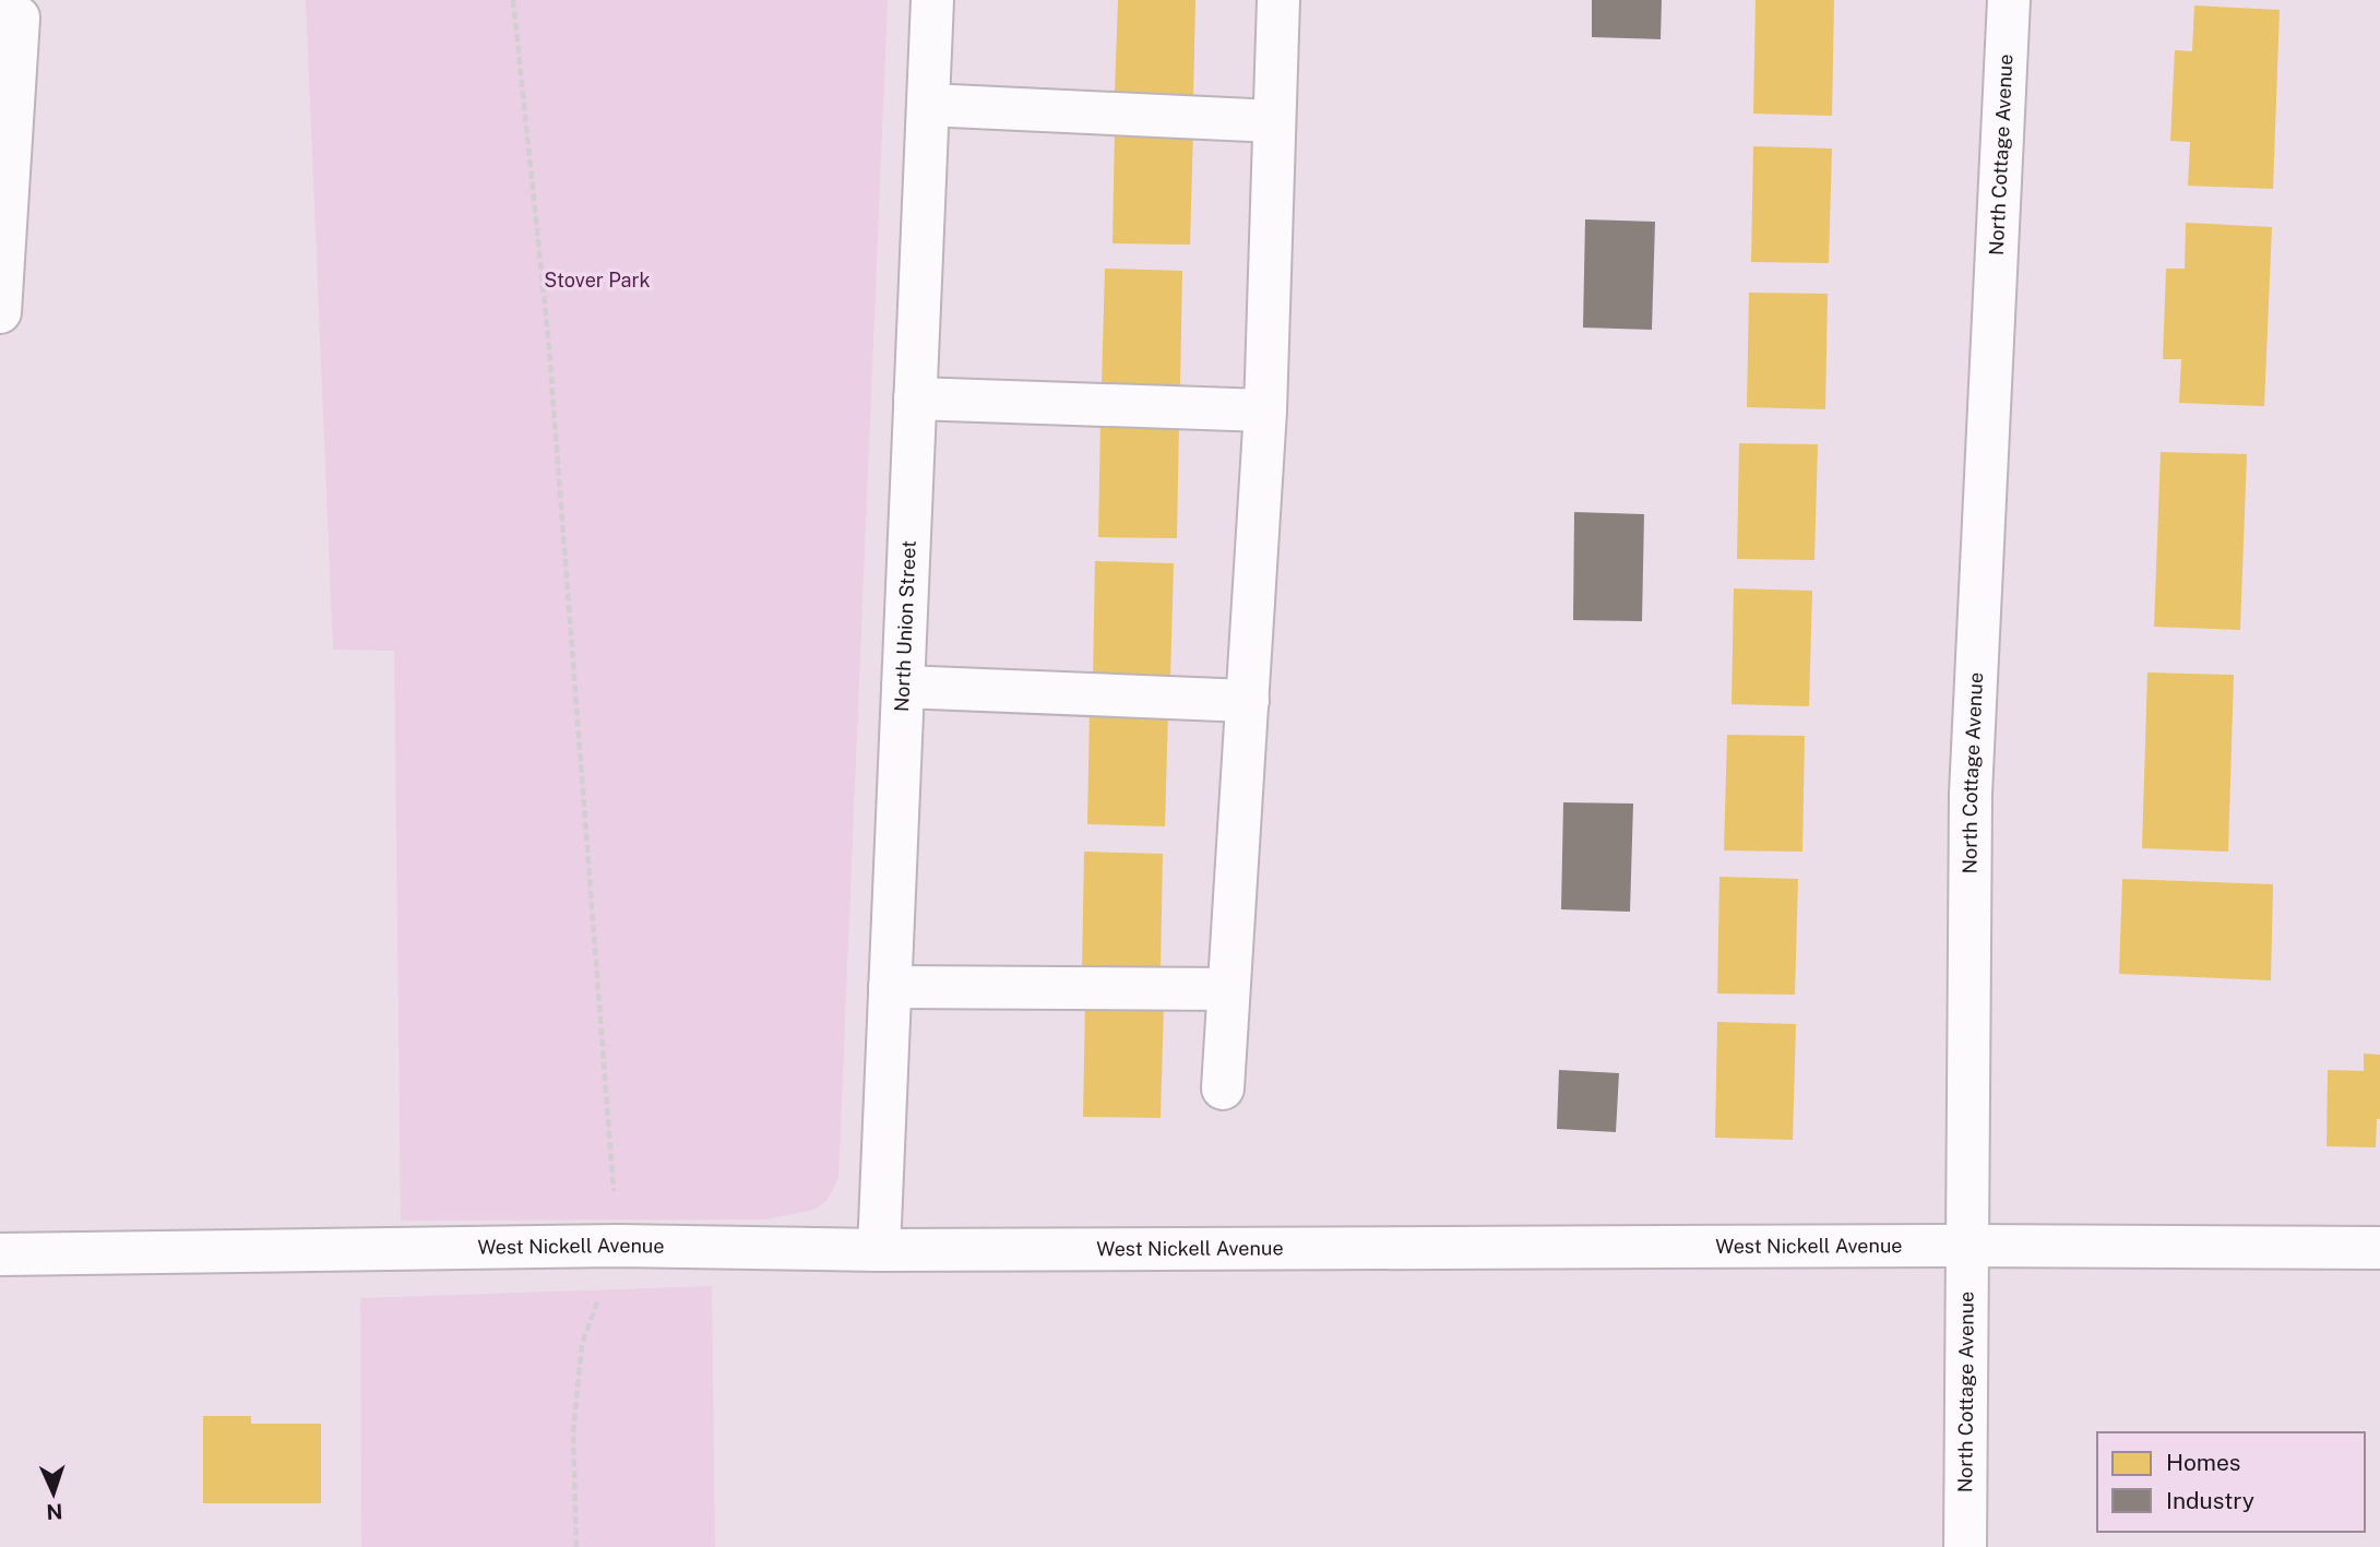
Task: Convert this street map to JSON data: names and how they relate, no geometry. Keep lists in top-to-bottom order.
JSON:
{
  "streets": {
    "street": ["North Cottage Avenue", "North Union Street", "West Nickell Avenue"]
  },
  "crossings": [
    ["North Cottage Avenue", "West Nickell Avenue"],
    ["North Union Street", "West Nickell Avenue"]
  ],
  "parks": ["Stover Park"],
  "legend": ["Homes", "Industry"],
  "north": "bottom"
}
